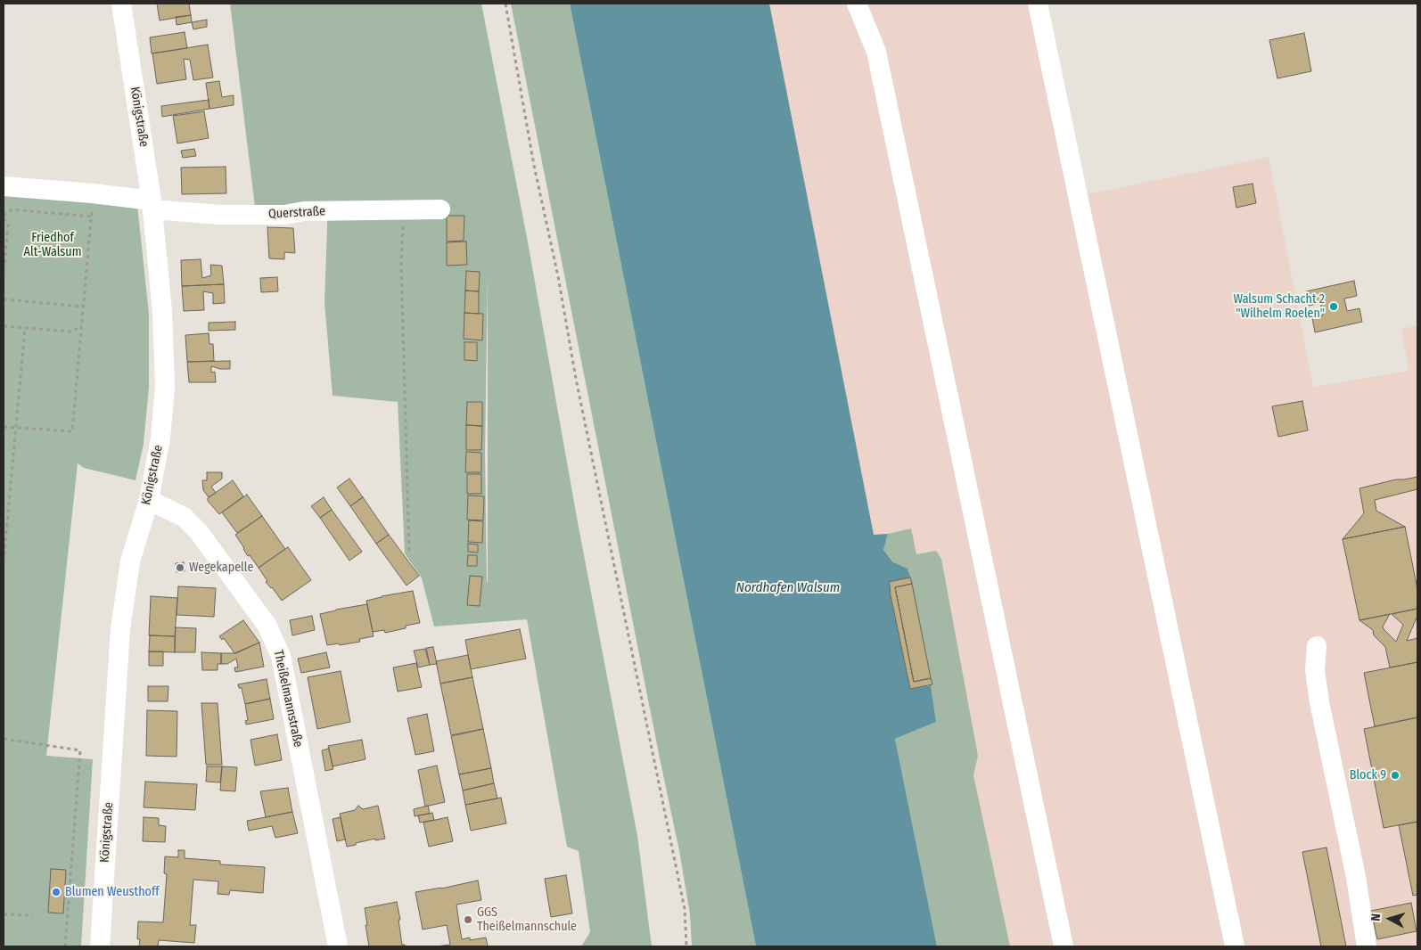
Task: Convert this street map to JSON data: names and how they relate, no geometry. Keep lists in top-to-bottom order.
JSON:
{
  "streets": {
    "street": ["Königstraße", "Querstraße", "Theißelmannstraße"]
  },
  "crossings": [
    ["Königstraße", "Querstraße"],
    ["Königstraße", "Theißelmannstraße"]
  ],
  "water": ["Nordhafen Walsum"],
  "parks": ["Friedhof Alt-Walsum"],
  "places": [
    "Walsum Schacht 2 \"Wilhelm Roelen\"",
    "Wegekapelle",
    "Block 9",
    "Blumen Weusthoff",
    "GGS Theißelmannschule"
  ],
  "north": "left"
}
